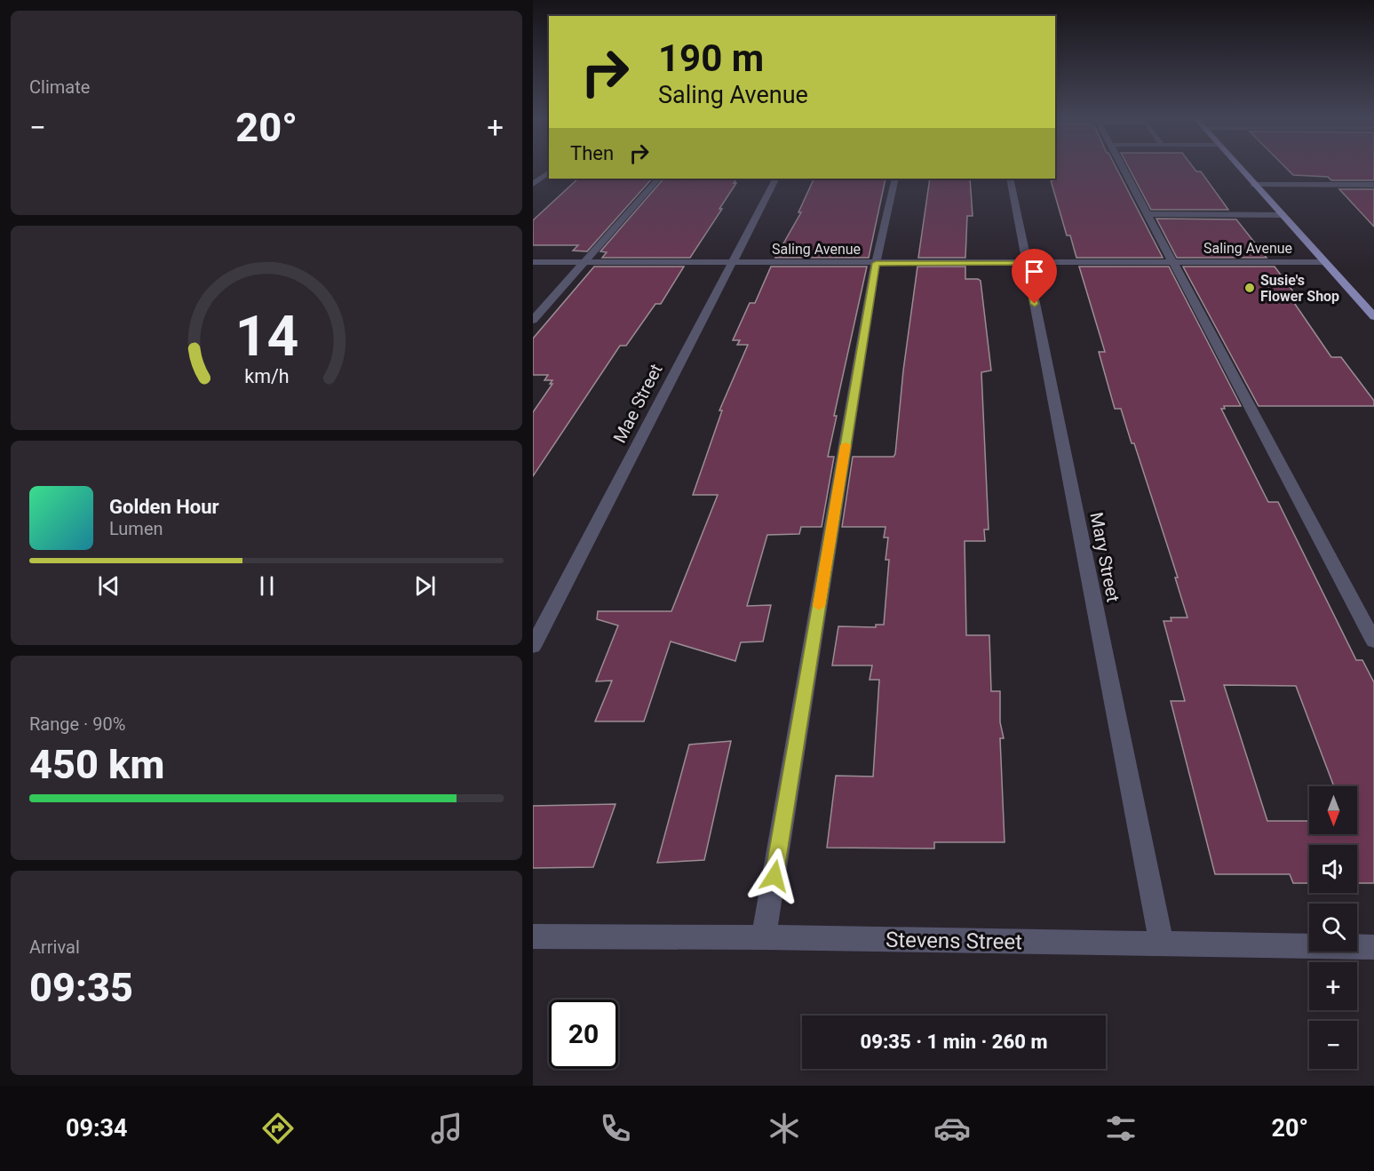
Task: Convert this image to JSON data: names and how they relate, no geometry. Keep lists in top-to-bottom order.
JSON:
{
  "streets": {
    "street": [
      "Saling Avenue",
      "Mae Street",
      "Mary Street",
      "Stevens Street"
    ]
  },
  "crossings": [
    ["Saling Avenue", "Mae Street"],
    ["Saling Avenue", "Mary Street"],
    ["Mary Street", "Stevens Street"]
  ],
  "places": ["Susie's Flower Shop"],
  "north": "bottom",
  "page": {
    "tile": [
      "Climate",
      ["Range · 90%", "450 km"],
      ["Arrival", "09:35"]
    ],
    "turn": ["190 m", "Saling Avenue"],
    "heat": ["−", "20°", "+"],
    "then": "Then",
    "song": ["Golden Hour", "Lumen"],
    "map_buttons": ["+", "−"],
    "limit": "20",
    "trip": "09:35 · 1 min · 260 m",
    "tabs": ["09:34", "20°"],
    "gauge": ["14", "km/h"]
  }
}
